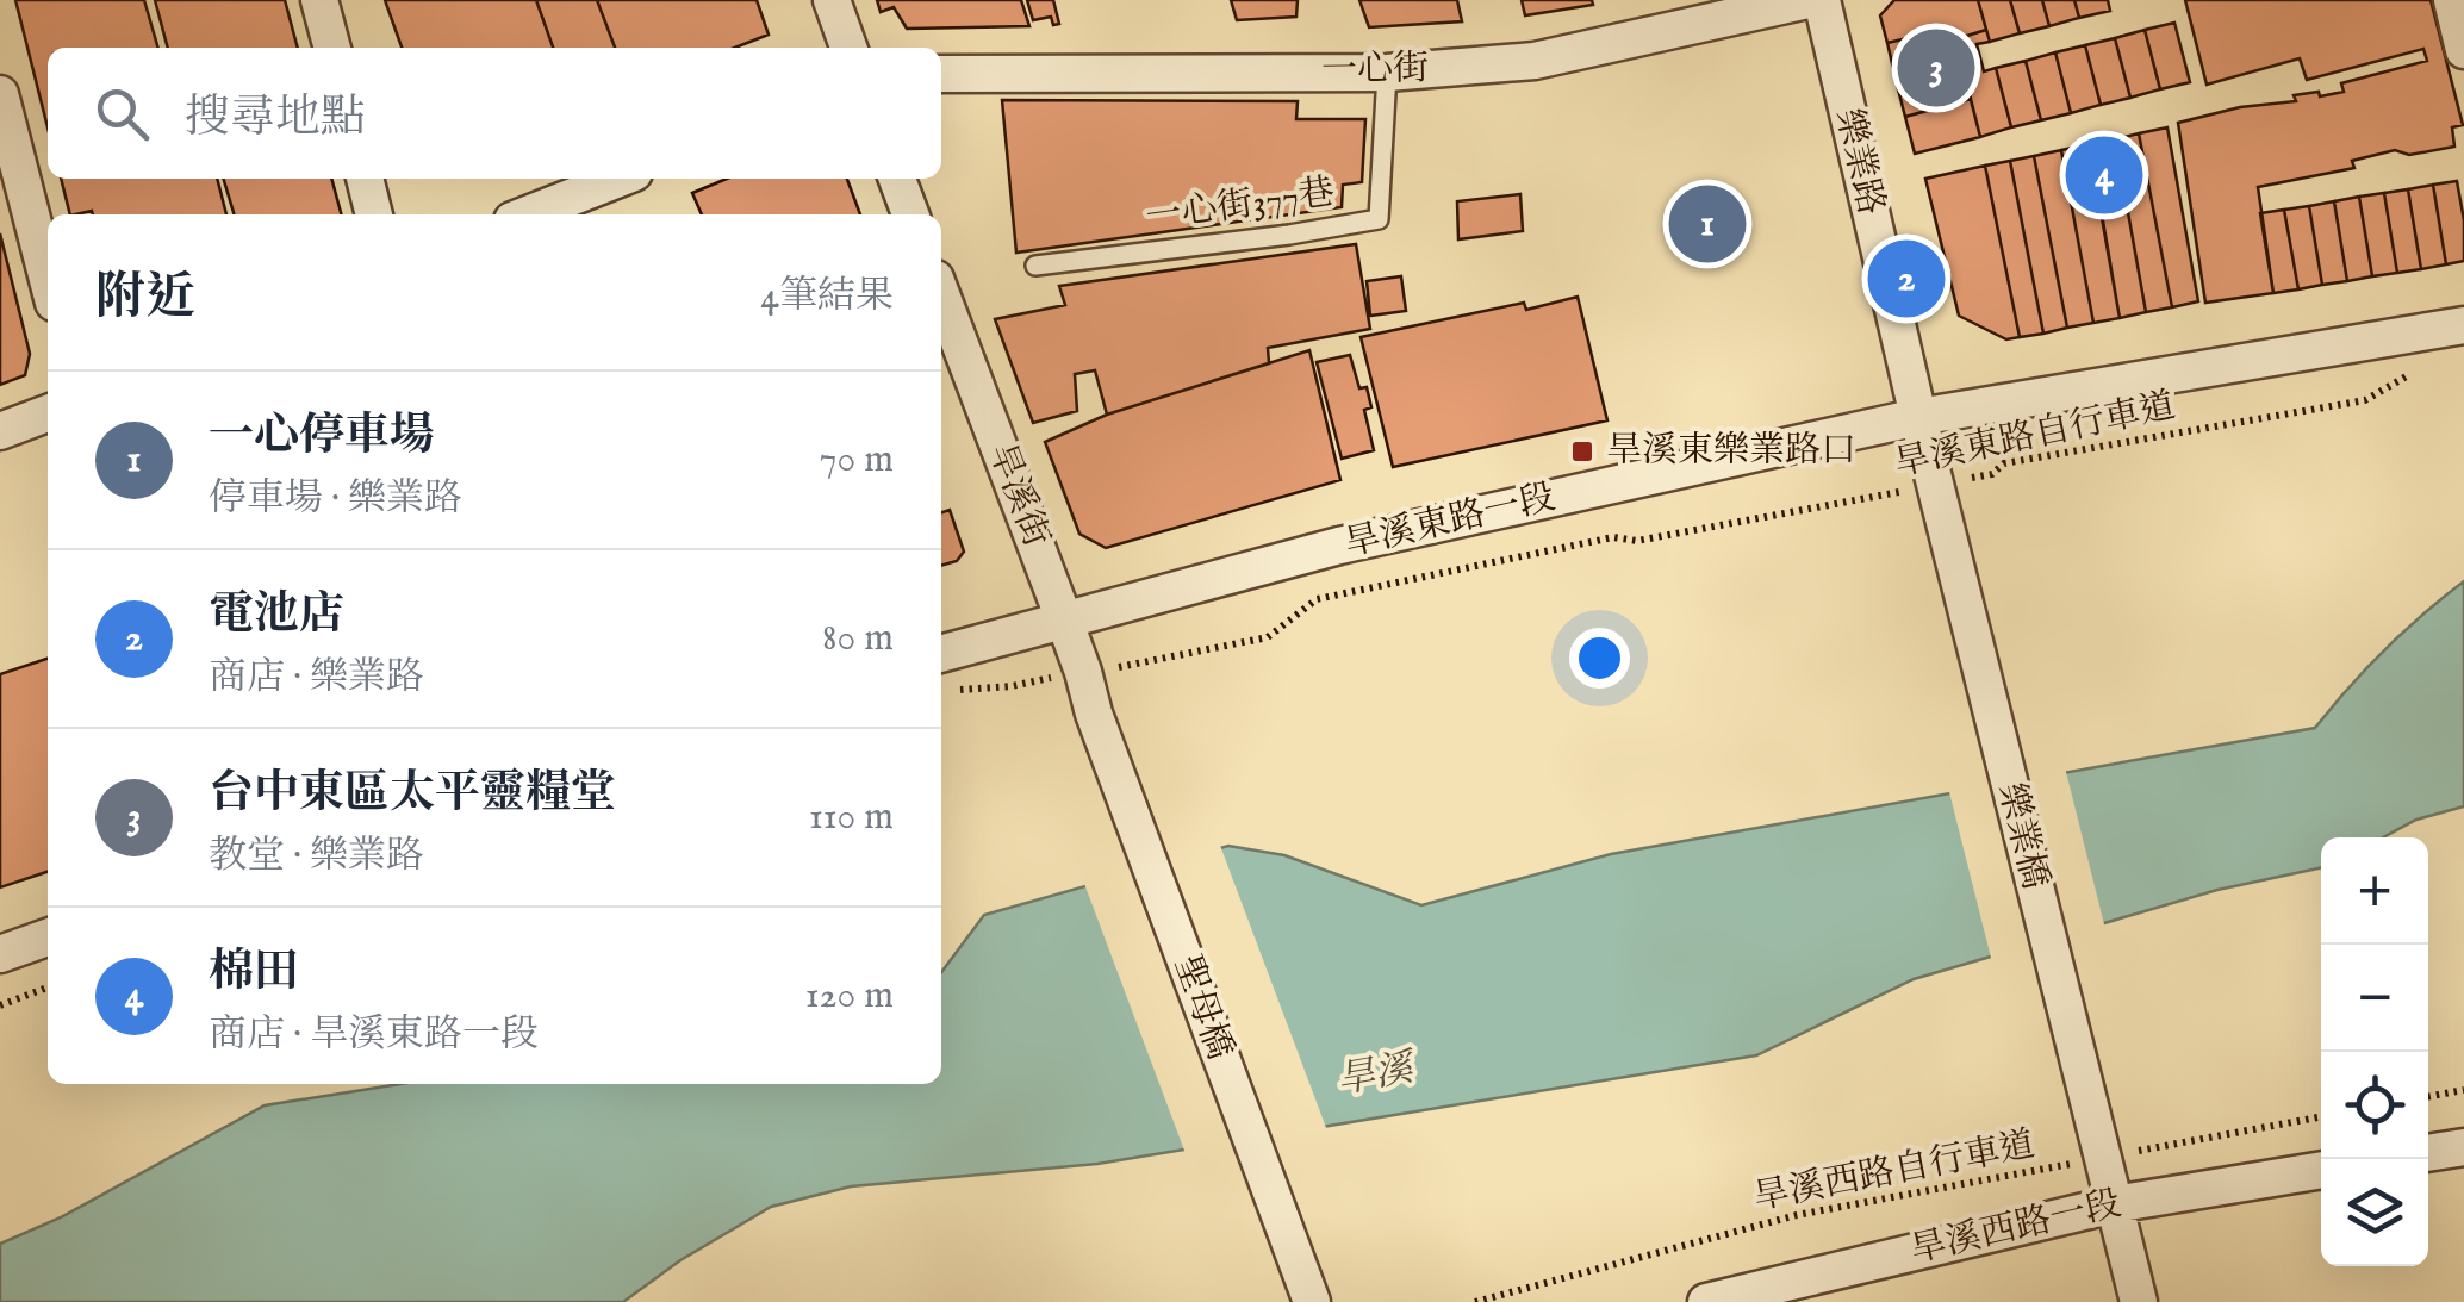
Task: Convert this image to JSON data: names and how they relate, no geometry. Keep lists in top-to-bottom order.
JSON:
{
  "streets": {
    "street": [
      "一心街",
      "樂業路",
      "旱溪街",
      "旱溪東路一段",
      "樂業橋",
      "聖母橋",
      "旱溪西路一段"
    ],
    "lane": ["一心街377巷"],
    "path": ["旱溪東路自行車道", "旱溪西路自行車道"]
  },
  "crossings": [
    ["一心街", "一心街377巷"],
    ["樂業路", "旱溪東路自行車道"],
    ["樂業路", "旱溪東路一段"],
    ["樂業路", "樂業橋"],
    ["旱溪街", "旱溪東路一段"],
    ["旱溪街", "聖母橋"],
    ["樂業橋", "旱溪西路自行車道"]
  ],
  "water": ["旱溪"],
  "places": {
    "transit": ["旱溪東樂業路口"]
  },
  "page": {
    "pins": [
      "3",
      "4",
      "1",
      "2"
    ],
    "search": "搜尋地點",
    "heading": ["附近", "4筆結果"],
    "list": [
      {
        "mark": "1",
        "name": "一心停車場",
        "note": "停車場 · 樂業路",
        "value": "70 m"
      },
      {
        "mark": "2",
        "name": "電池店",
        "note": "商店 · 樂業路",
        "value": "80 m"
      },
      {
        "mark": "3",
        "name": "台中東區太平靈糧堂",
        "note": "教堂 · 樂業路",
        "value": "110 m"
      },
      {
        "mark": "4",
        "name": "棉田",
        "note": "商店 · 旱溪東路一段",
        "value": "120 m"
      }
    ],
    "map_buttons": ["+", "−"]
  }
}
